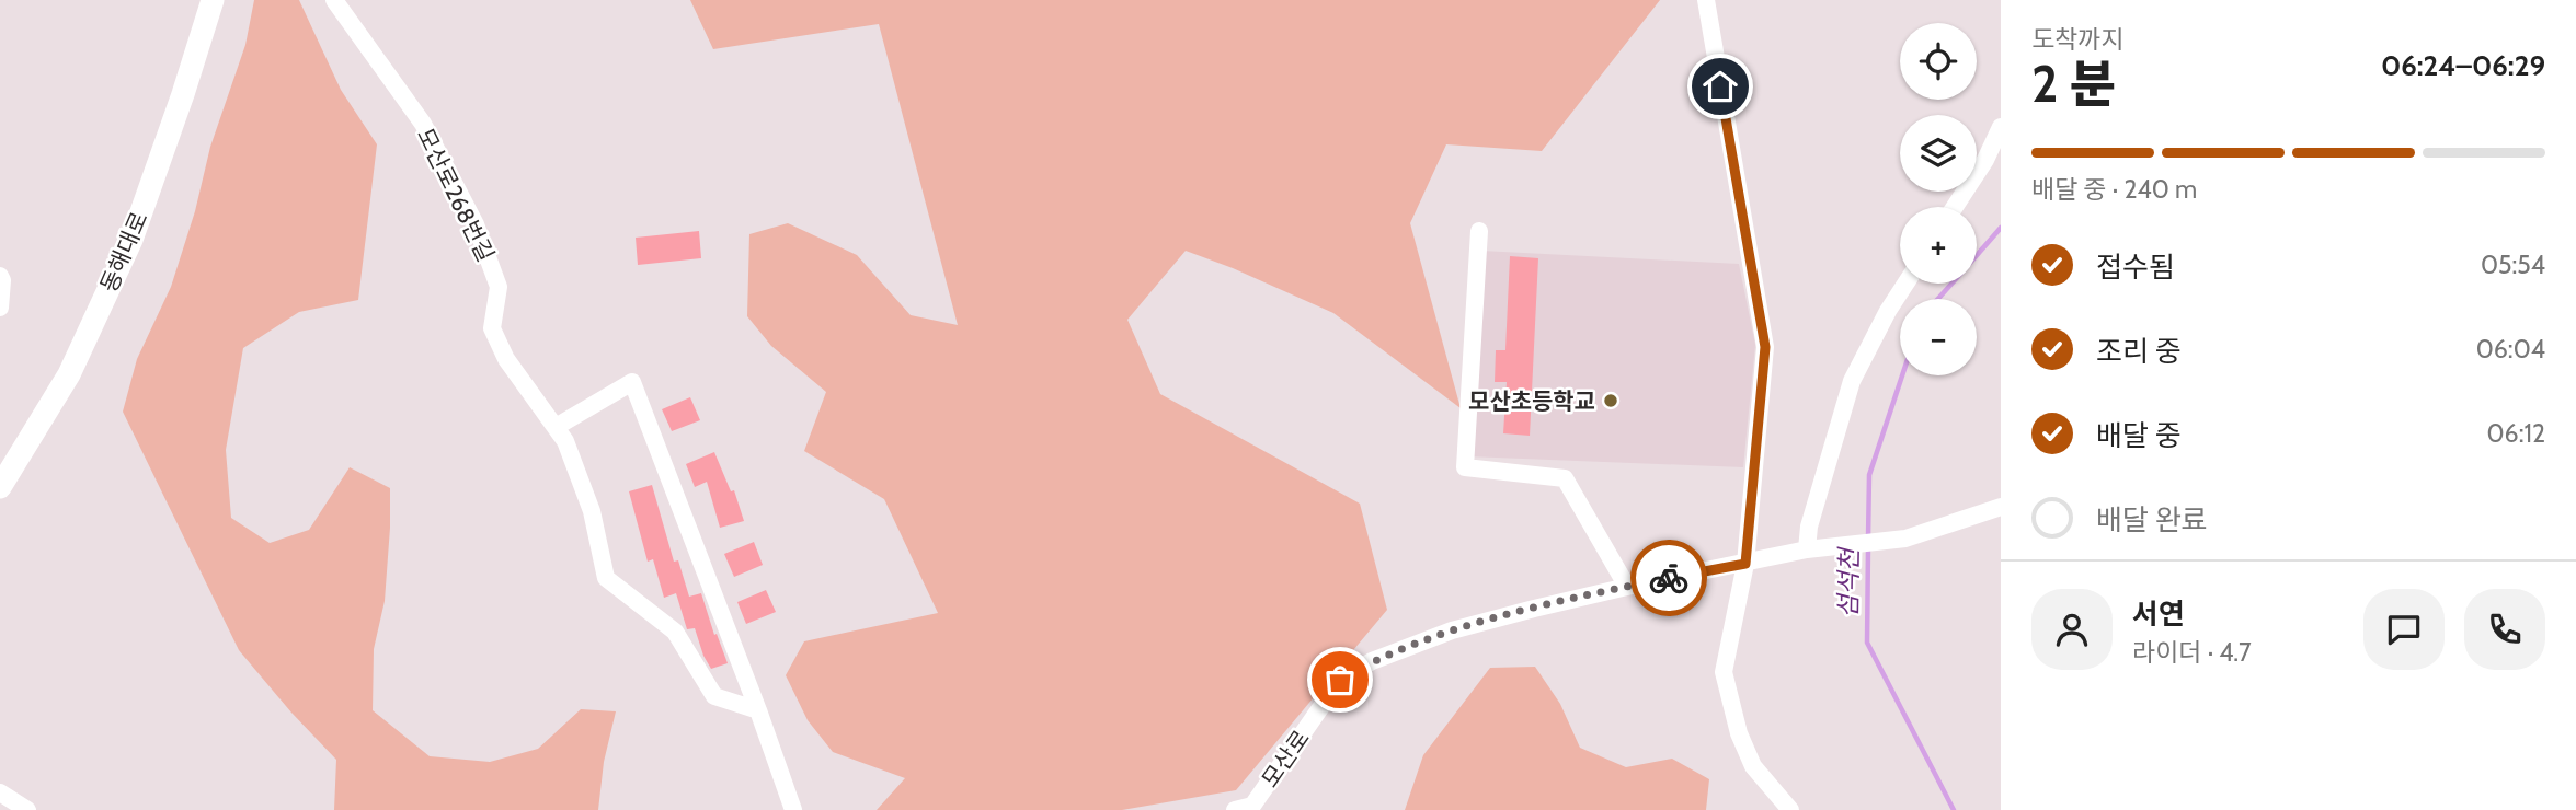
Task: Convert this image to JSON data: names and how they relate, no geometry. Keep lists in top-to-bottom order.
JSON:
{
  "streets": {
    "main road": ["동해대로"],
    "street": ["모산로268번길", "모산로"]
  },
  "water": ["섬석천"],
  "places": ["모산초등학교"],
  "page": {
    "heading": ["2 분", "도착까지", "06:24–06:29"],
    "panel": ["서연", "라이더 · 4.7"],
    "map_buttons": ["+", "−"],
    "bar": "배달 중 · 240 m",
    "list": [
      ["접수됨", "05:54"],
      ["조리 중", "06:04"],
      ["배달 중", "06:12"],
      "배달 완료"
    ]
  }
}
